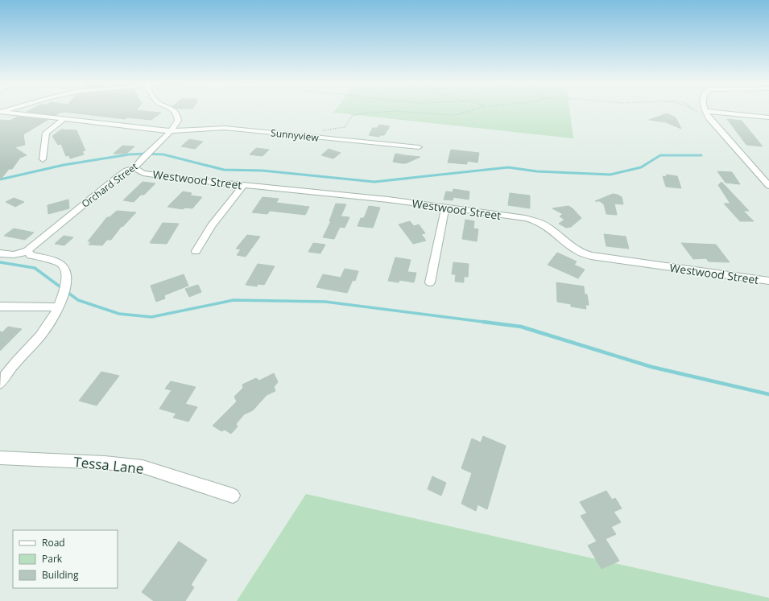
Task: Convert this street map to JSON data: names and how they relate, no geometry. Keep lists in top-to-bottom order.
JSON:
{
  "streets": {
    "street": [
      "Sunnyview",
      "Westwood Street",
      "Orchard Street",
      "Tessa Lane"
    ]
  },
  "crossings": [
    ["Sunnyview", "Orchard Street"],
    ["Westwood Street", "Orchard Street"]
  ],
  "legend": ["Road", "Park", "Building"]
}
